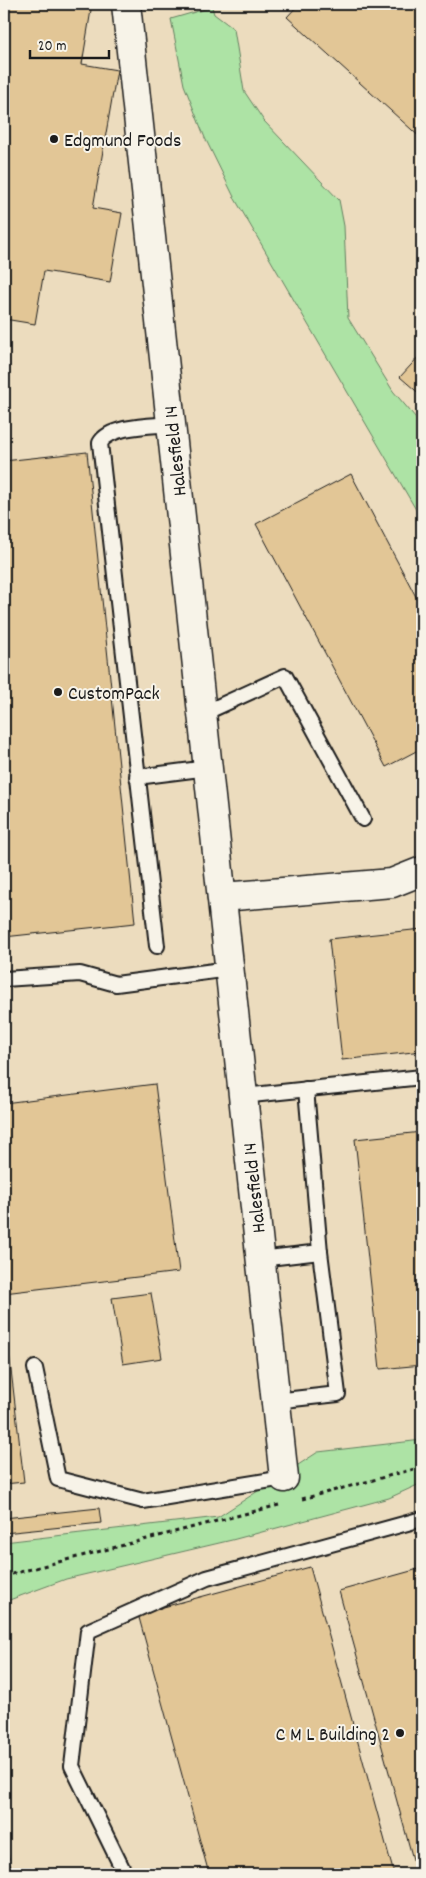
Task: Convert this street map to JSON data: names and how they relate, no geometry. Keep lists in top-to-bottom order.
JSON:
{
  "streets": {
    "street": ["Halesfield 14"]
  },
  "places": ["Edgmund Foods", "CustomPack", "C M L Building 2"],
  "scale_bar": "20 m"
}
